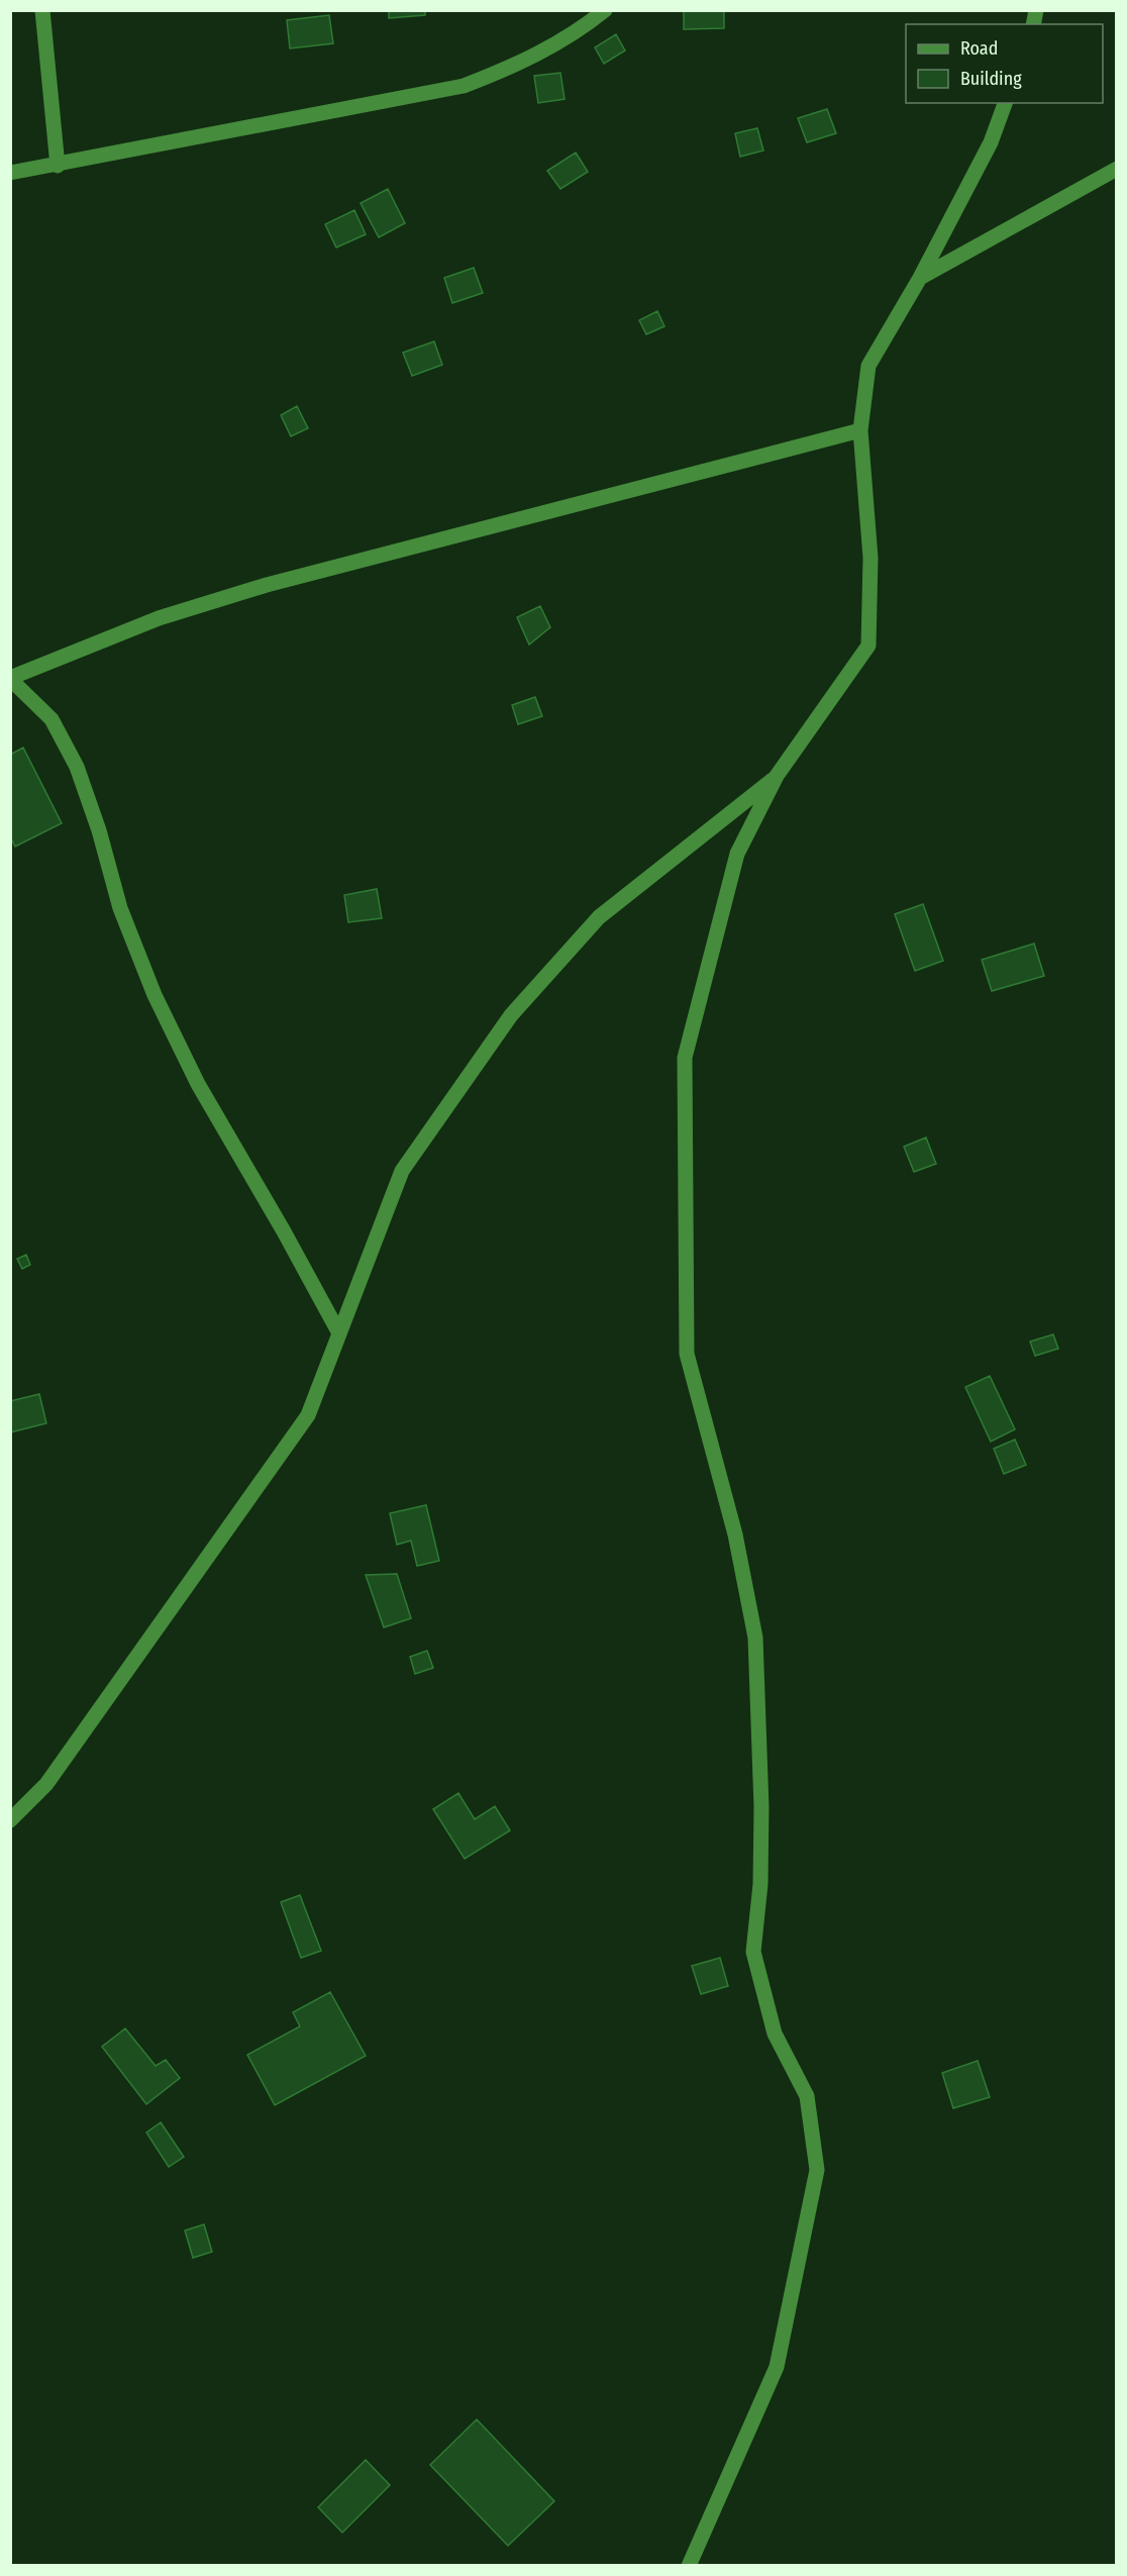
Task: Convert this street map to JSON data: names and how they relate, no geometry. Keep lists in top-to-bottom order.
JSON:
{
  "legend": ["Road", "Building"]
}
